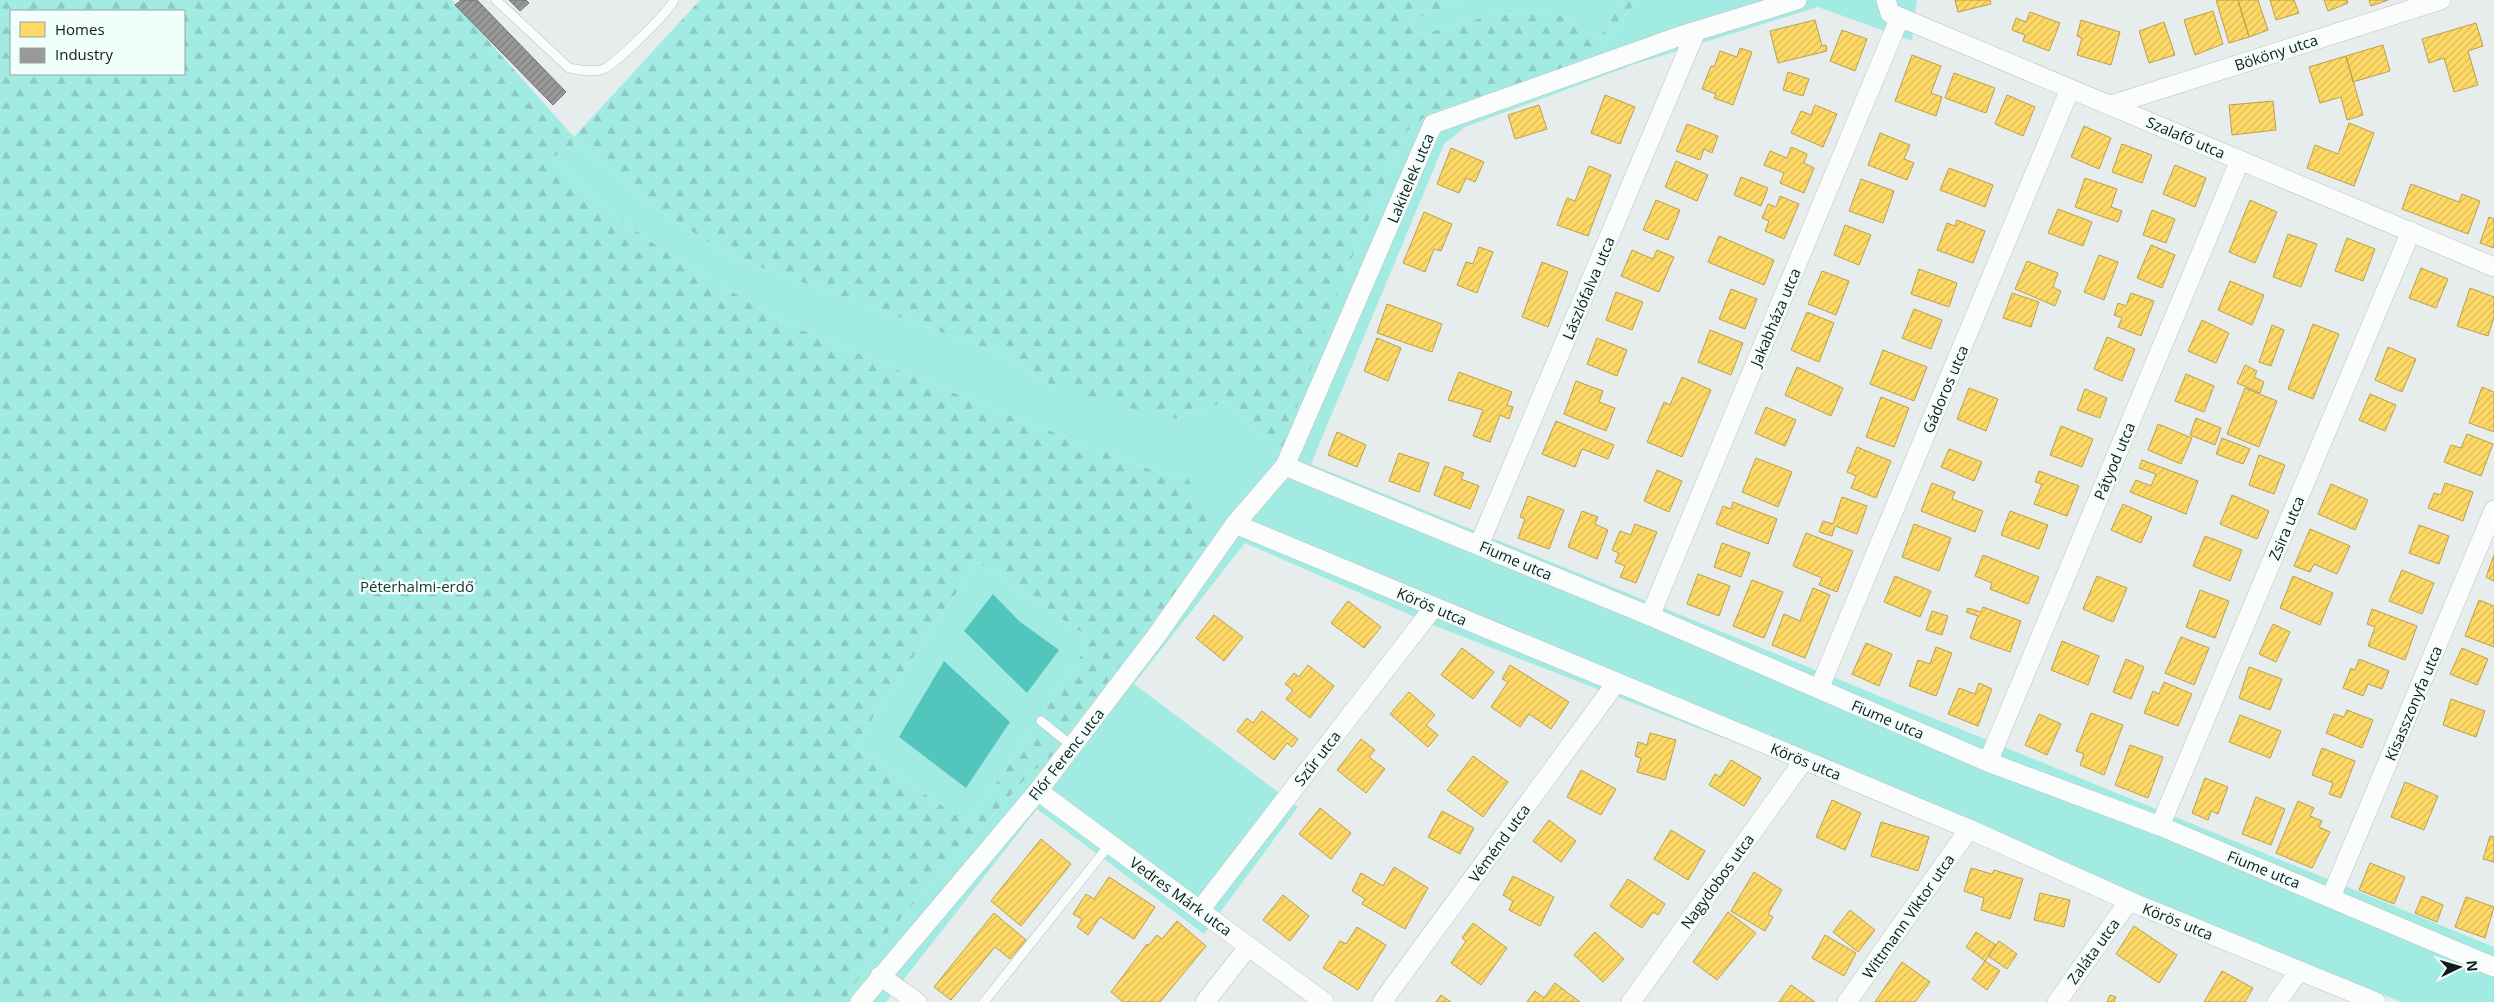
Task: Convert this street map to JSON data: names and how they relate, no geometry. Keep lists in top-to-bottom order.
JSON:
{
  "streets": {
    "street": [
      "Bököny utca",
      "Szalafő utca",
      "Lakitelek utca",
      "Lászlófalva utca",
      "Jakabháza utca",
      "Gádoros utca",
      "Pátyod utca",
      "Zsira utca",
      "Fiume utca",
      "Körös utca",
      "Kisasszonyfa utca",
      "Flór Ferenc utca",
      "Szűr utca",
      "Véménd utca",
      "Nagydobos utca",
      "Vedres Márk utca",
      "Wittmann Viktor utca",
      "Zaláta utca"
    ]
  },
  "crossings": [
    ["Bököny utca", "Szalafő utca"],
    ["Szalafő utca", "Jakabháza utca"],
    ["Szalafő utca", "Gádoros utca"],
    ["Szalafő utca", "Pátyod utca"],
    ["Szalafő utca", "Zsira utca"],
    ["Lakitelek utca", "Lászlófalva utca"],
    ["Lakitelek utca", "Fiume utca"],
    ["Lakitelek utca", "Flór Ferenc utca"],
    ["Lászlófalva utca", "Fiume utca"],
    ["Jakabháza utca", "Fiume utca"],
    ["Gádoros utca", "Fiume utca"],
    ["Pátyod utca", "Fiume utca"],
    ["Zsira utca", "Fiume utca"],
    ["Fiume utca", "Kisasszonyfa utca"],
    ["Körös utca", "Flór Ferenc utca"],
    ["Körös utca", "Szűr utca"],
    ["Körös utca", "Véménd utca"],
    ["Körös utca", "Nagydobos utca"],
    ["Körös utca", "Wittmann Viktor utca"],
    ["Körös utca", "Zaláta utca"],
    ["Flór Ferenc utca", "Vedres Márk utca"],
    ["Szűr utca", "Vedres Márk utca"]
  ],
  "parks": ["Péterhalmi-erdő"],
  "legend": ["Homes", "Industry"],
  "north": "right"
}
